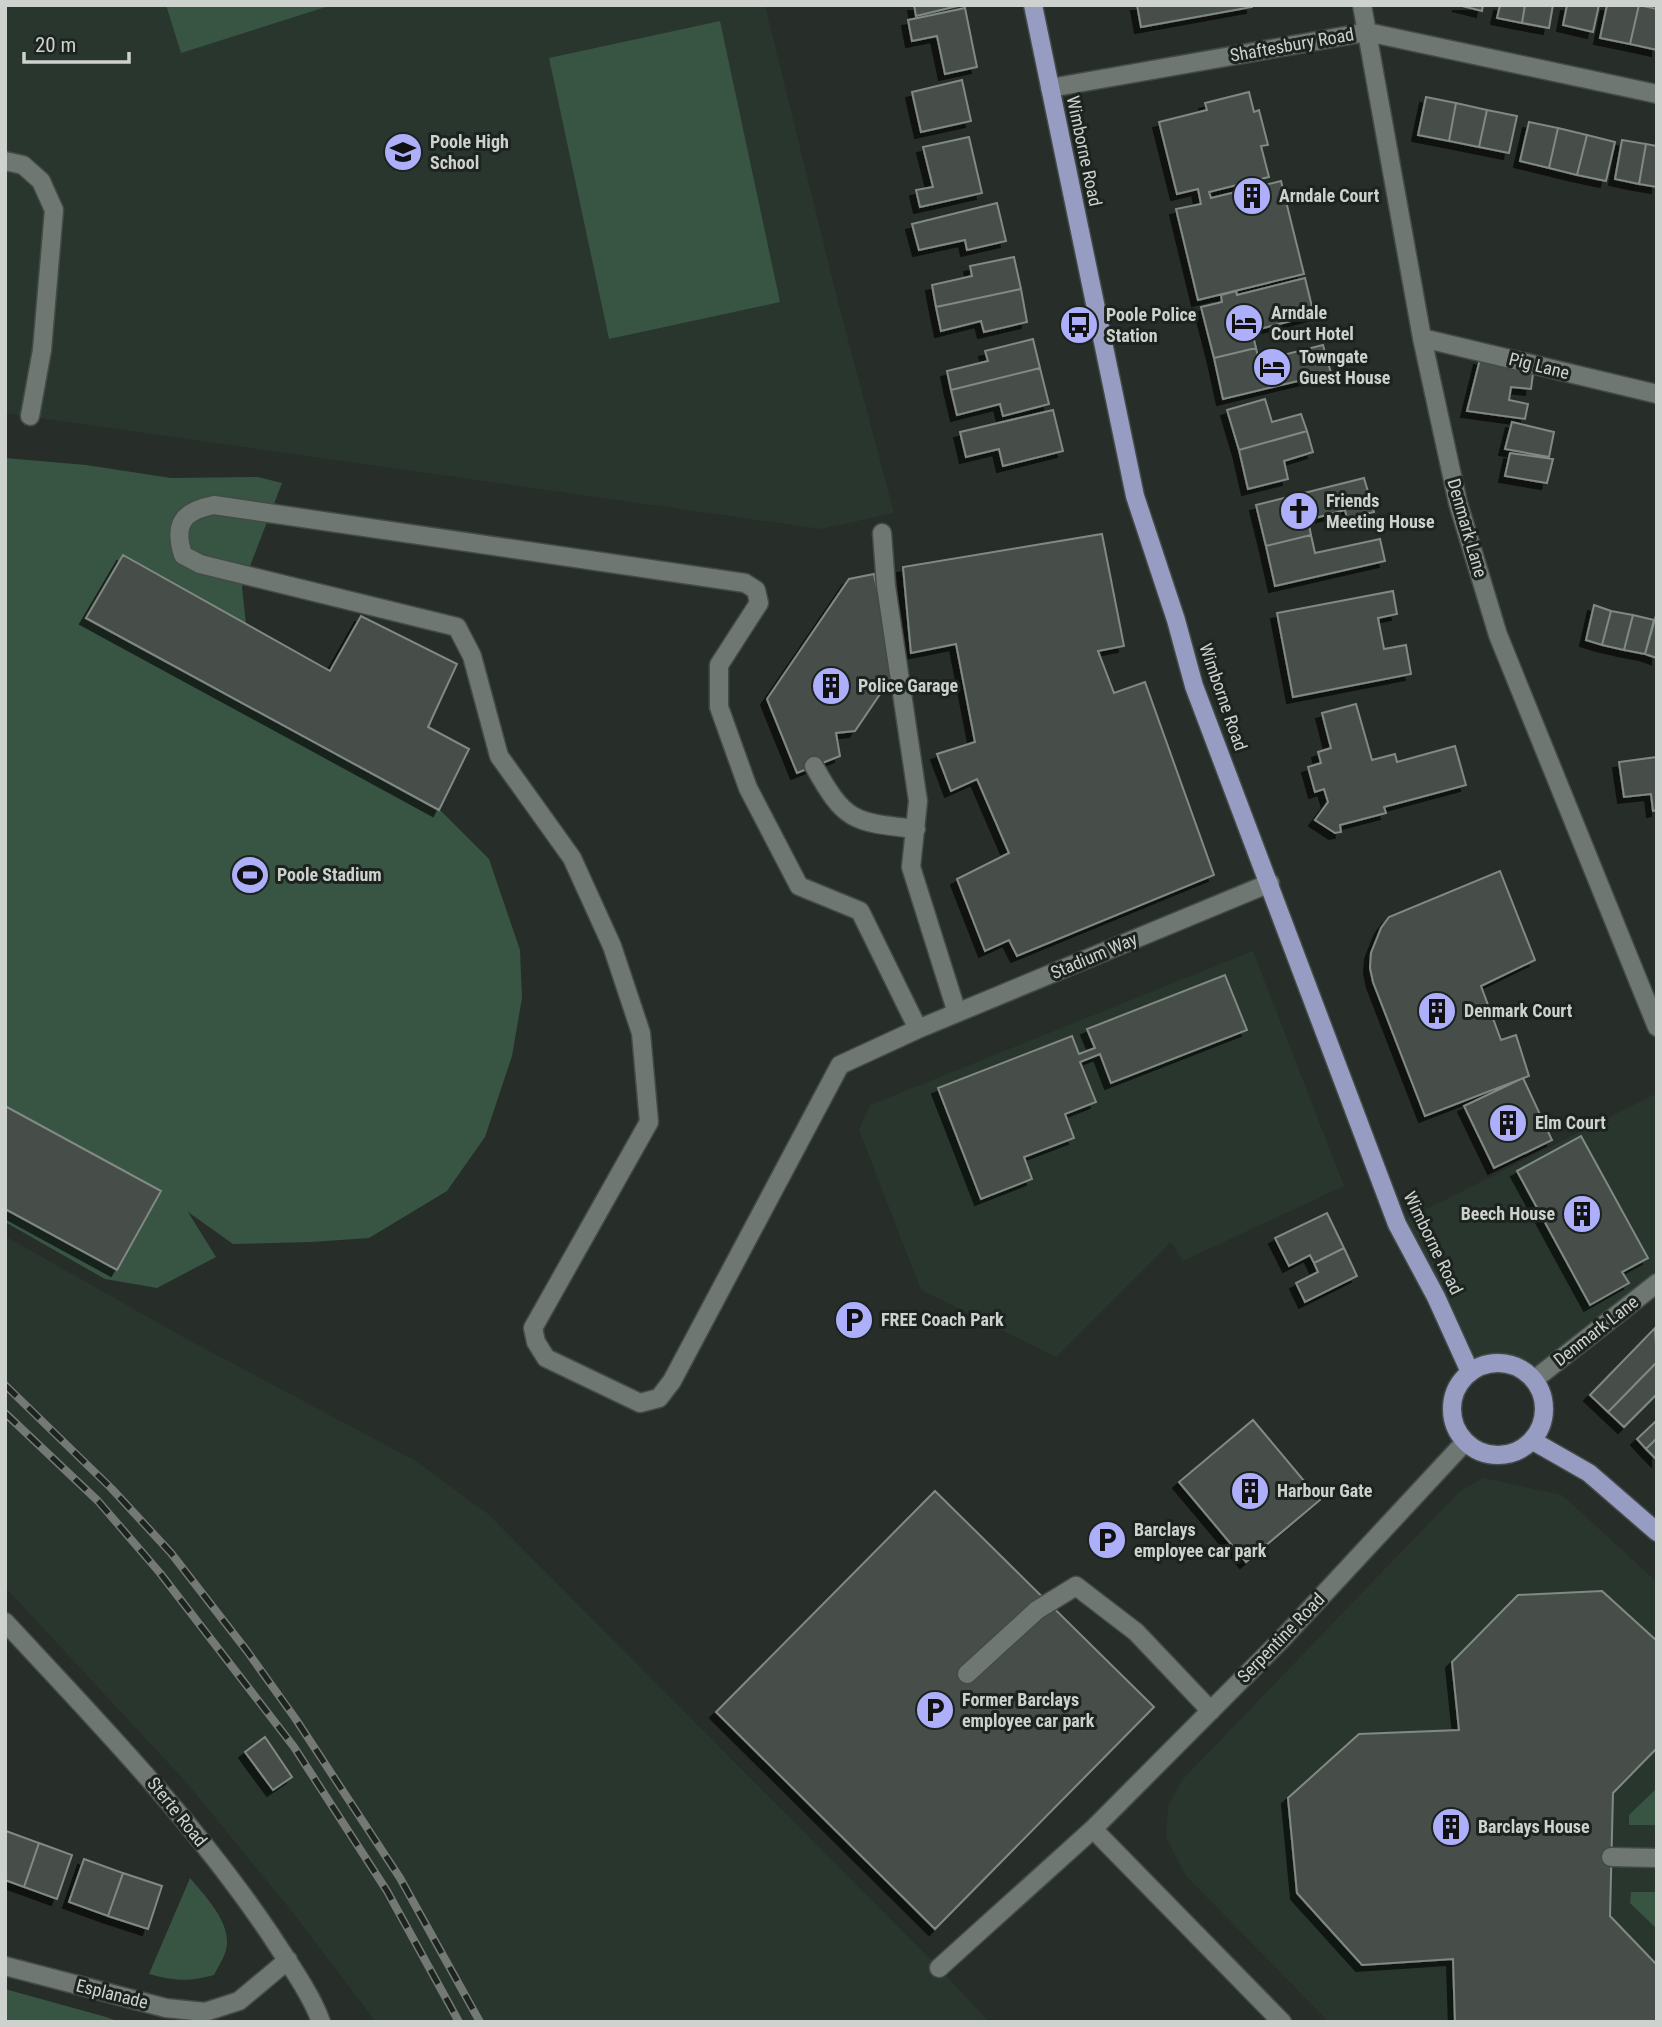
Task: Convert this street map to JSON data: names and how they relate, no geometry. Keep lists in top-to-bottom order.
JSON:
{
  "streets": {
    "main road": ["Wimborne Road"],
    "street": [
      "Shaftesbury Road",
      "Pig Lane",
      "Denmark Lane",
      "Stadium Way",
      "Serpentine Road",
      "Sterte Road",
      "Esplanade"
    ]
  },
  "crossings": [
    ["Shaftesbury Road", "Wimborne Road"],
    ["Shaftesbury Road", "Denmark Lane"],
    ["Wimborne Road", "Denmark Lane"],
    ["Wimborne Road", "Stadium Way"],
    ["Wimborne Road", "Serpentine Road"],
    ["Pig Lane", "Denmark Lane"],
    ["Denmark Lane", "Serpentine Road"],
    ["Sterte Road", "Esplanade"]
  ],
  "places": {
    "school or university": ["Poole High School"],
    "building": [
      "Arndale Court",
      "Police Garage",
      "Denmark Court",
      "Elm Court",
      "Beech House",
      "Harbour Gate",
      "Barclays House"
    ],
    "hotel": ["Arndale Court Hotel", "Towngate Guest House"],
    "bus stop": ["Poole Police Station"],
    "church": ["Friends Meeting House"],
    "sports": ["Poole Stadium"],
    "parking": ["FREE Coach Park", "Barclays employee car park", "Former Barclays employee car park"]
  },
  "scale_bar": "20 m"
}
